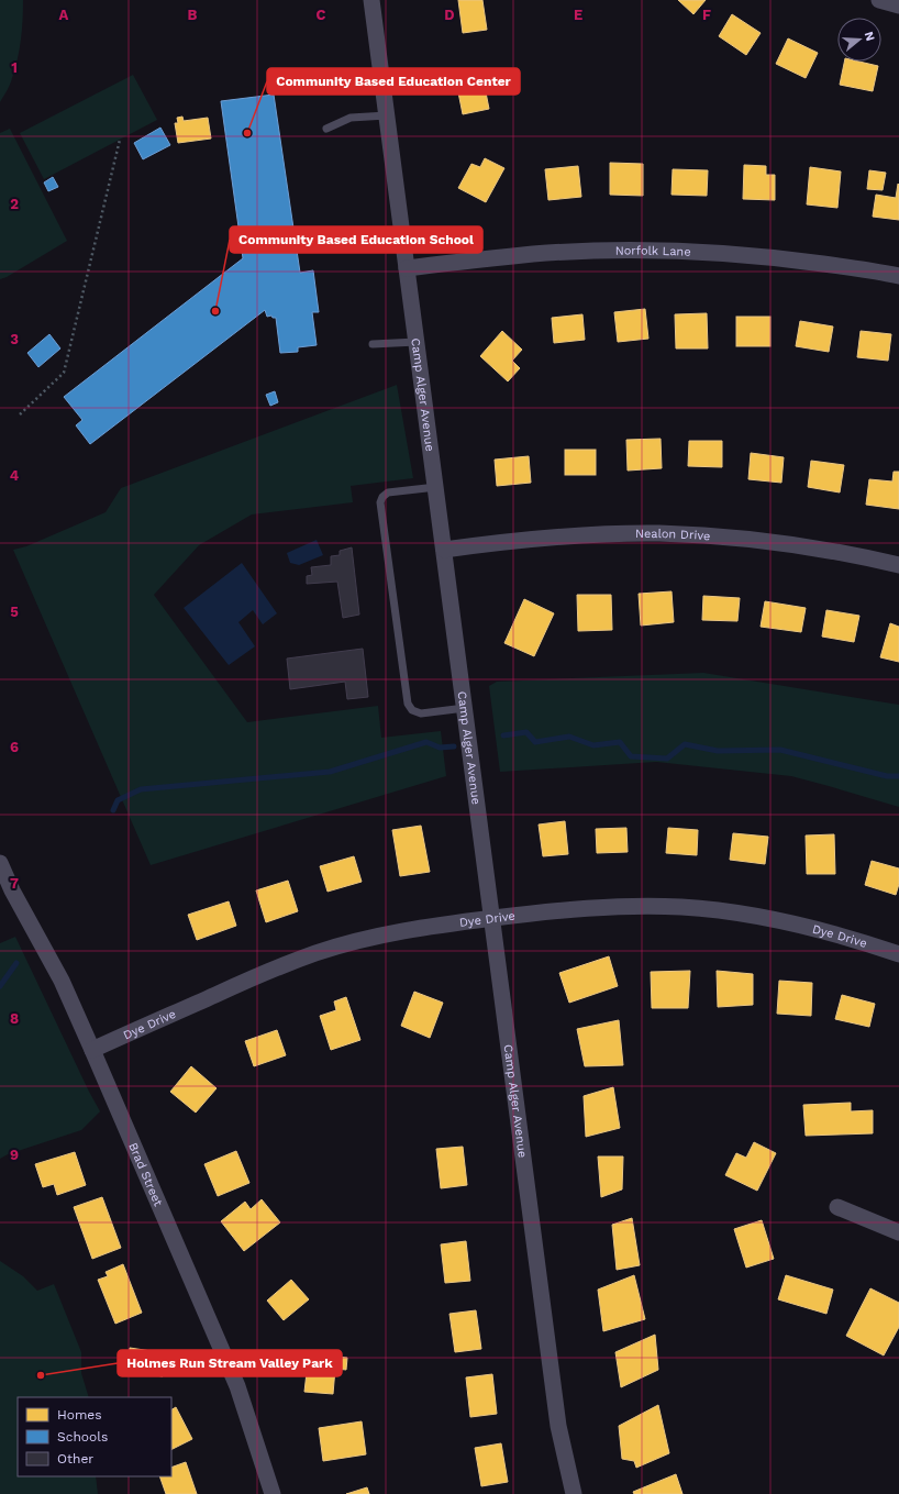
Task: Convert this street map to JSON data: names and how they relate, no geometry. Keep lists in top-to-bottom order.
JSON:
{
  "streets": {
    "street": [
      "Norfolk Lane",
      "Camp Alger Avenue",
      "Nealon Drive",
      "Dye Drive",
      "Brad Street"
    ]
  },
  "crossings": [
    ["Norfolk Lane", "Camp Alger Avenue"],
    ["Camp Alger Avenue", "Nealon Drive"],
    ["Camp Alger Avenue", "Dye Drive"],
    ["Dye Drive", "Brad Street"]
  ],
  "places": ["Community Based Education Center", "Community Based Education School", "Holmes Run Stream Valley Park"],
  "legend": ["Homes", "Schools", "Other"],
  "north": "right",
  "grid": {
    "columns": [
      "A",
      "B",
      "C",
      "D",
      "E",
      "F"
    ],
    "rows": [
      "1",
      "2",
      "3",
      "4",
      "5",
      "6",
      "7",
      "8",
      "9"
    ]
  }
}
